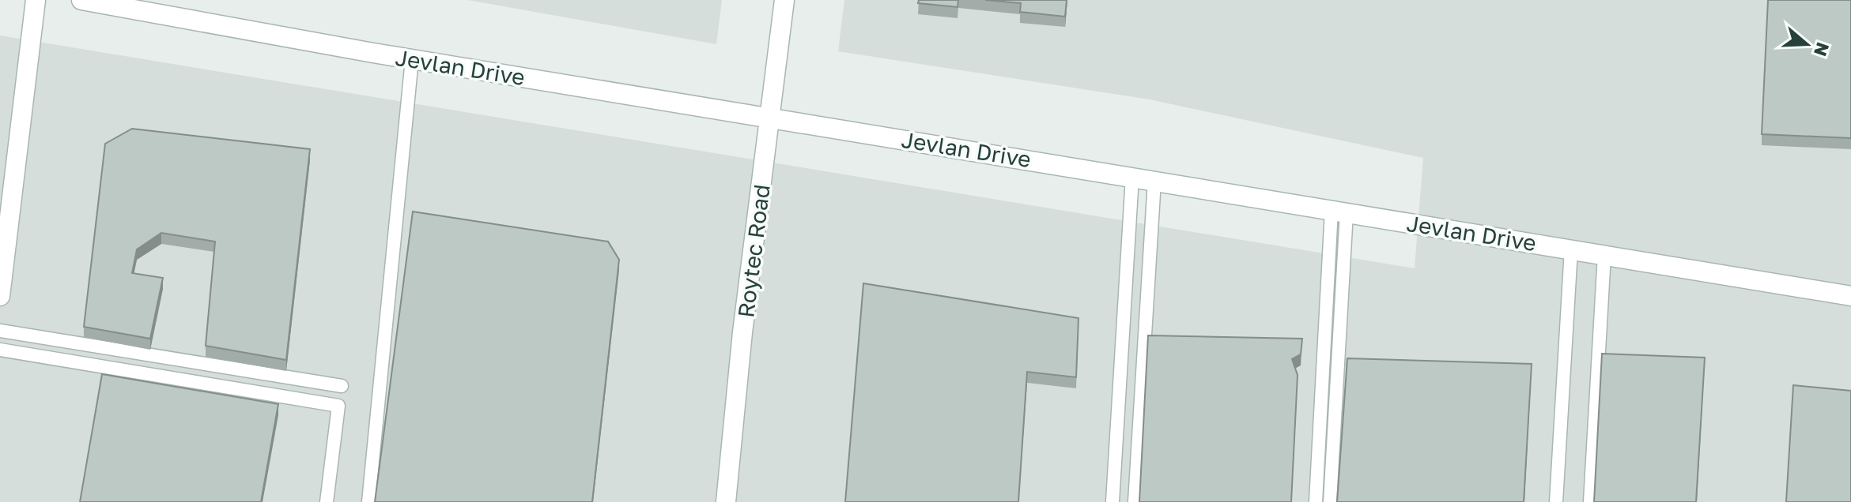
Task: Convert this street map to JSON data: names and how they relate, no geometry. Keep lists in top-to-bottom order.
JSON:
{
  "streets": {
    "street": ["Jevlan Drive", "Roytec Road"]
  },
  "crossings": [
    ["Jevlan Drive", "Roytec Road"]
  ],
  "north": "right"
}
